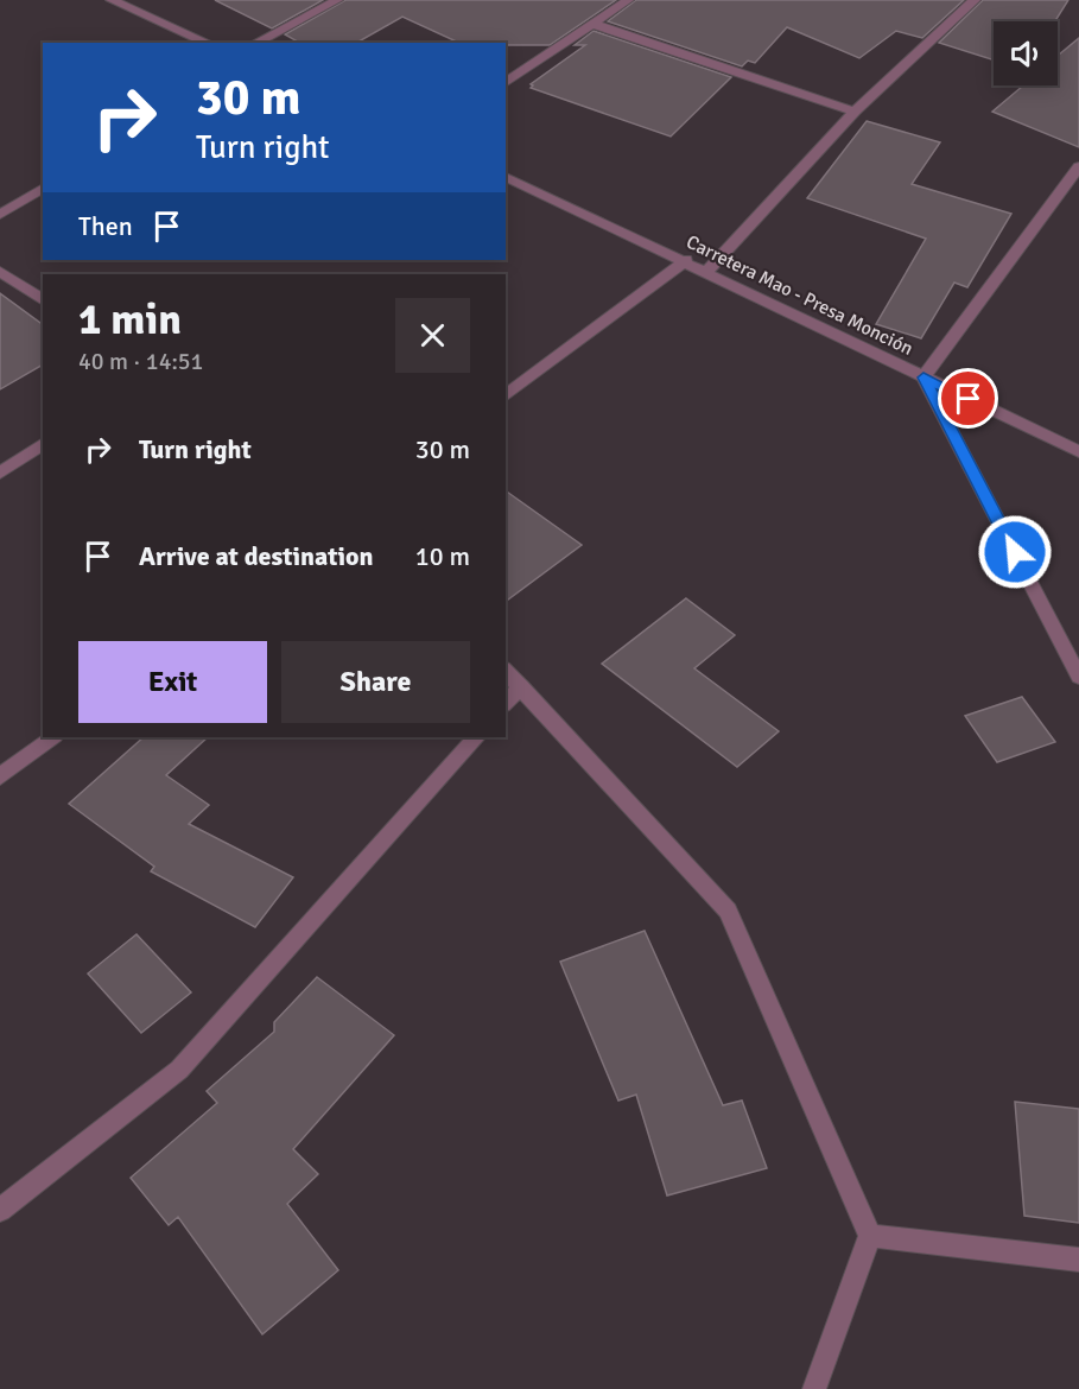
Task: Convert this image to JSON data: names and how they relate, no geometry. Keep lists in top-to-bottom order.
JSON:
{
  "streets": {
    "street": ["Carretera Mao - Presa Monción"]
  },
  "page": {
    "turn": ["30 m", "Turn right"],
    "then": "Then",
    "heading": ["1 min", "40 m · 14:51"],
    "list": [
      {
        "name": "Turn right",
        "value": "30 m"
      },
      {
        "name": "Arrive at destination",
        "value": "10 m"
      }
    ],
    "buttons": ["Exit", "Share"]
  }
}
